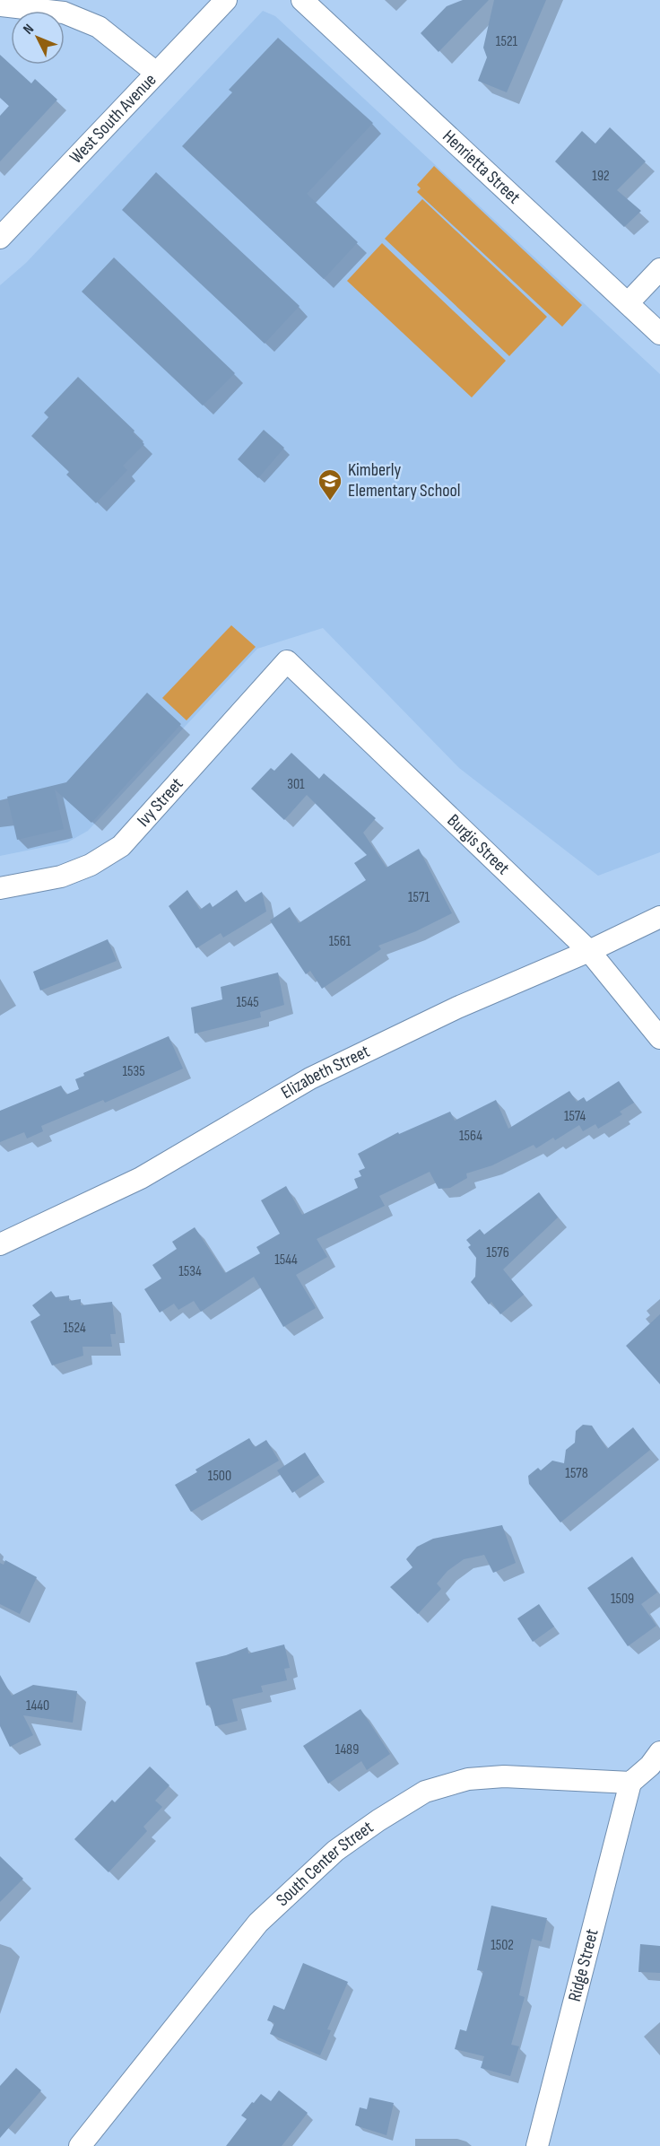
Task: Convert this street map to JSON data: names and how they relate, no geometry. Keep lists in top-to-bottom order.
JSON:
{
  "streets": {
    "street": [
      "West South Avenue",
      "Henrietta Street",
      "Ivy Street",
      "Burgis Street",
      "Elizabeth Street",
      "South Center Street",
      "Ridge Street"
    ]
  },
  "crossings": [
    ["Ivy Street", "Burgis Street"],
    ["Burgis Street", "Elizabeth Street"],
    ["South Center Street", "Ridge Street"]
  ],
  "places": {
    "school or university": ["Kimberly Elementary School"]
  },
  "house_numbers": [
    "1521",
    "192",
    "301",
    "1571",
    "1561",
    "1545",
    "1535",
    "1574",
    "1564",
    "1576",
    "1544",
    "1534",
    "1524",
    "1578",
    "1500",
    "1509",
    "1440",
    "1489",
    "1502"
  ],
  "north": "top left"
}
